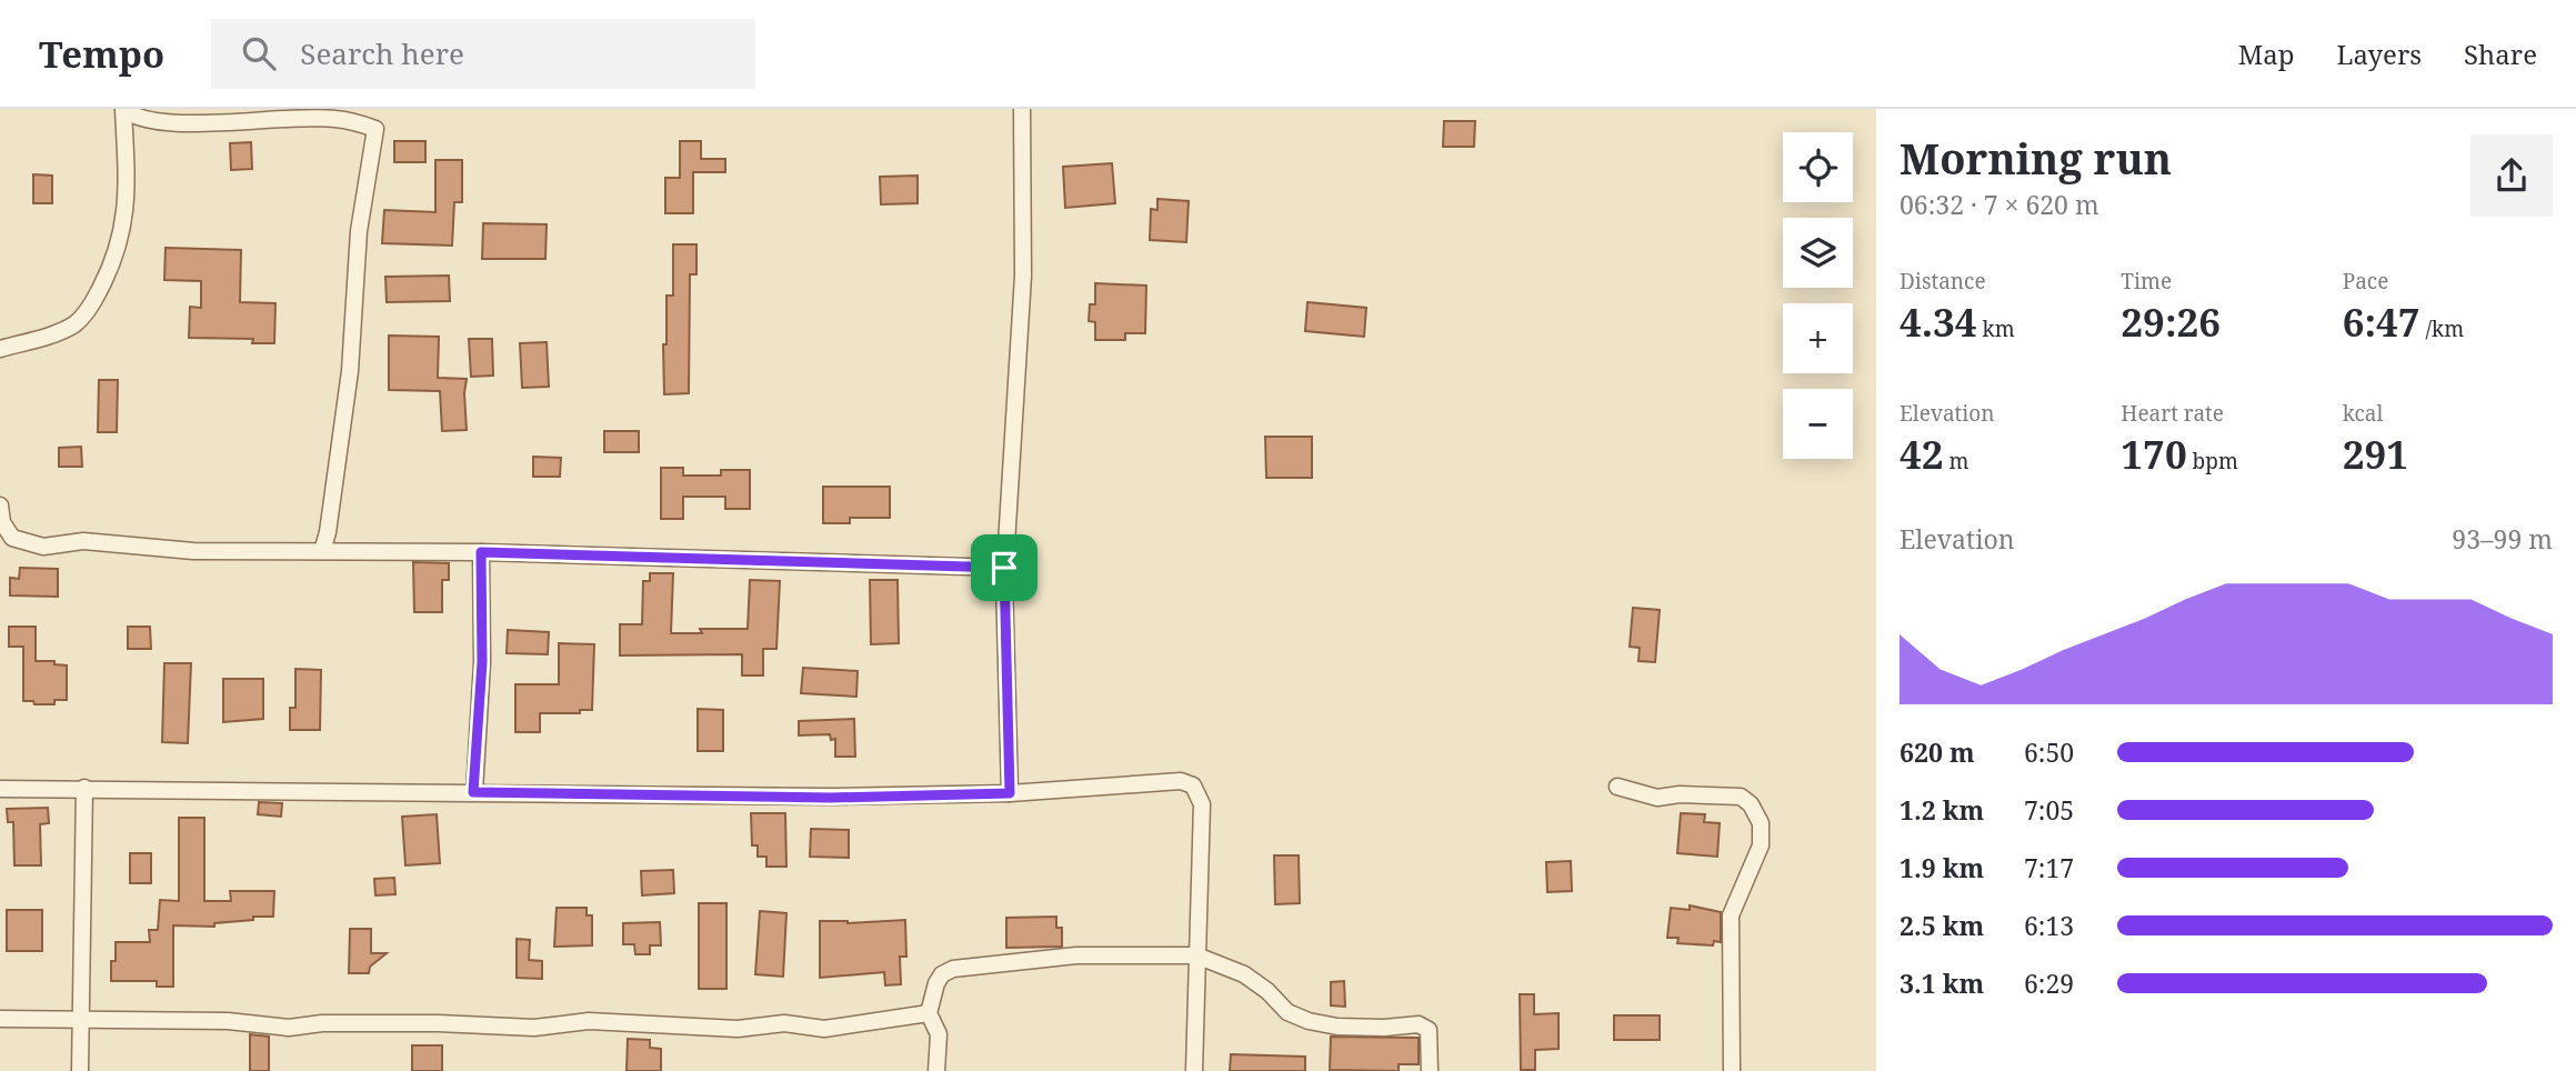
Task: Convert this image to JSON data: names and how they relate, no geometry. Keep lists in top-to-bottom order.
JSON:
{
  "page": {
    "header": "Tempo",
    "search": "Search here",
    "nav": ["Map", "Layers", "Share"],
    "heading": ["Morning run", "06:32 · 7 × 620 m"],
    "map_buttons": ["+", "−"],
    "stats": [
      ["Distance", "4.34 km"],
      ["Time", "29:26"],
      ["Pace", "6:47 /km"],
      ["Elevation", "42 m"],
      ["Heart rate", "170 bpm"],
      ["kcal", "291"]
    ],
    "chart": ["Elevation", "93–99 m"],
    "list": [
      {
        "name": "620 m",
        "note": "6:50"
      },
      {
        "name": "1.2 km",
        "note": "7:05"
      },
      {
        "name": "1.9 km",
        "note": "7:17"
      },
      {
        "name": "2.5 km",
        "note": "6:13"
      },
      {
        "name": "3.1 km",
        "note": "6:29"
      }
    ]
  }
}
